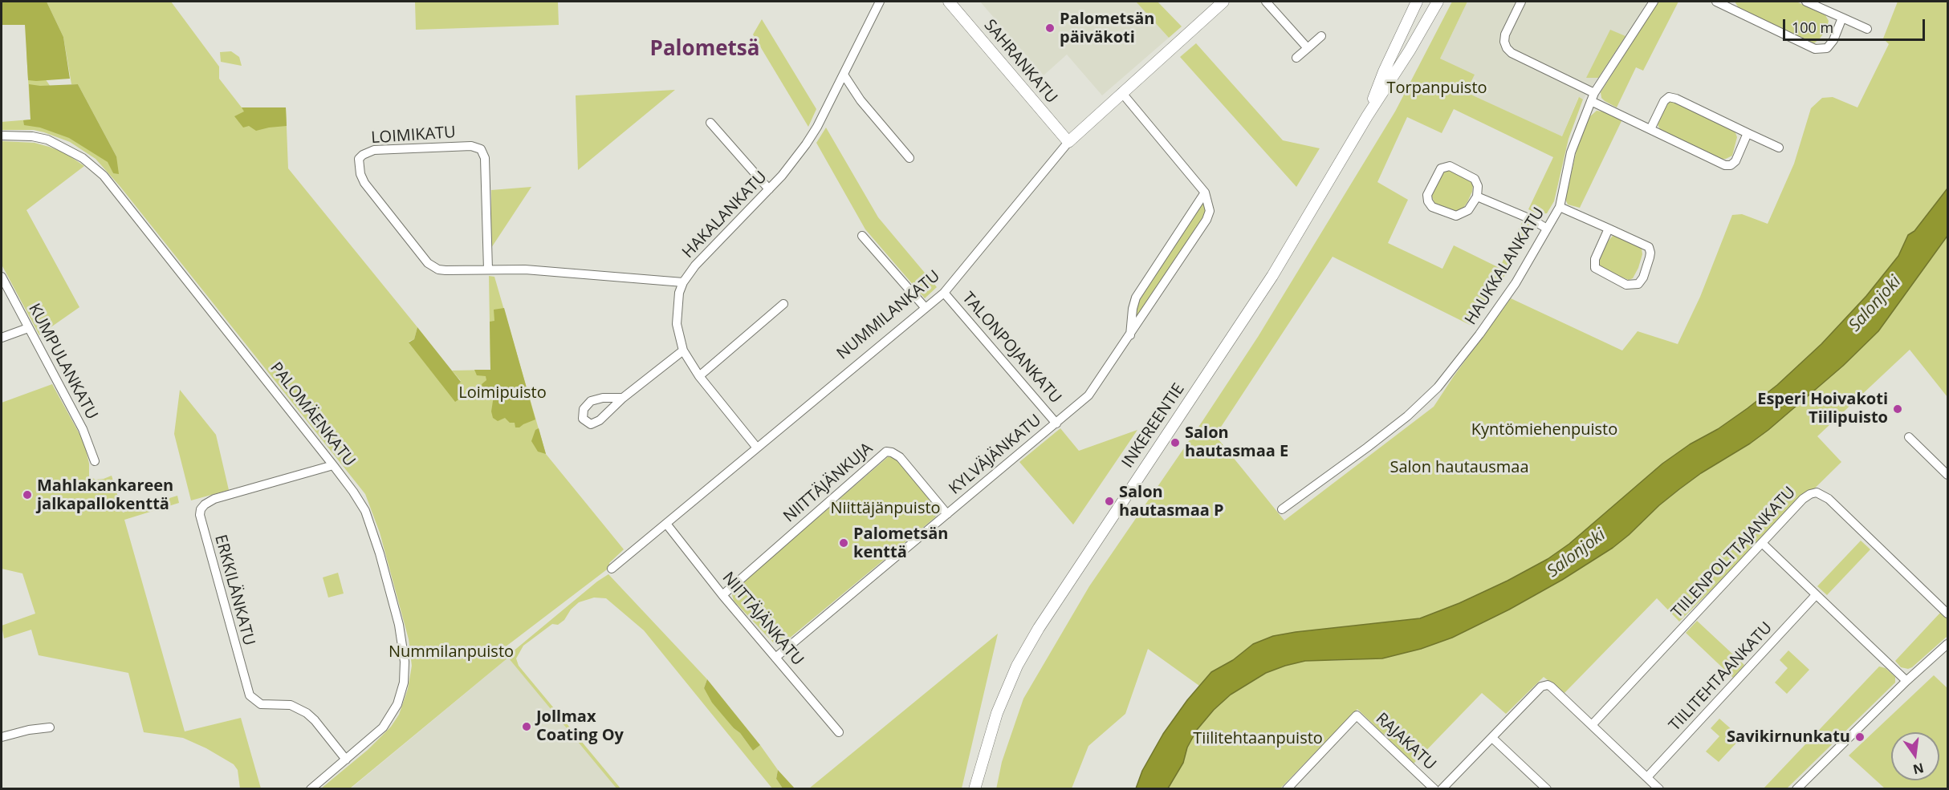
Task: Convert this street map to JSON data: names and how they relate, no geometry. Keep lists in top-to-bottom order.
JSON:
{
  "streets": {
    "street": [
      "SAHRANKATU",
      "LOIMIKATU",
      "HAKALANKATU",
      "HAUKKALANKATU",
      "NUMMILANKATU",
      "TALONPOJANKATU",
      "KUMPULANKATU",
      "PALOMÄENKATU",
      "INKEREENTIE",
      "KYLVÄJÄNKATU",
      "NIITTÄJÄNKUJA",
      "TIILENPOLTTAJANKATU",
      "ERKKILÄNKATU",
      "NIITTÄJÄNKATU",
      "TIILITEHTAANKATU",
      "RAJAKATU"
    ]
  },
  "crossings": [
    ["SAHRANKATU", "NUMMILANKATU"],
    ["LOIMIKATU", "HAKALANKATU"],
    ["HAKALANKATU", "NUMMILANKATU"],
    ["NUMMILANKATU", "TALONPOJANKATU"],
    ["NUMMILANKATU", "NIITTÄJÄNKATU"],
    ["TALONPOJANKATU", "KYLVÄJÄNKATU"],
    ["PALOMÄENKATU", "ERKKILÄNKATU"],
    ["KYLVÄJÄNKATU", "NIITTÄJÄNKUJA"],
    ["KYLVÄJÄNKATU", "NIITTÄJÄNKATU"],
    ["NIITTÄJÄNKUJA", "NIITTÄJÄNKATU"]
  ],
  "districts": ["Palometsä"],
  "water": ["Salonjoki"],
  "parks": [
    "Torpanpuisto",
    "Loimipuisto",
    "Kyntömiehenpuisto",
    "Salon hautausmaa",
    "Niittäjänpuisto",
    "Nummilanpuisto",
    "Tiilitehtaanpuisto"
  ],
  "places": [
    "Palometsän päiväkoti",
    "Esperi Hoivakoti Tiilipuisto",
    "Salon hautasmaa E",
    "Mahlakankareen jalkapallokenttä",
    "Salon hautasmaa P",
    "Palometsän kenttä",
    "Jollmax Coating Oy",
    "Savikirnunkatu"
  ],
  "scale_bar": "100 m",
  "north": "bottom"
}
